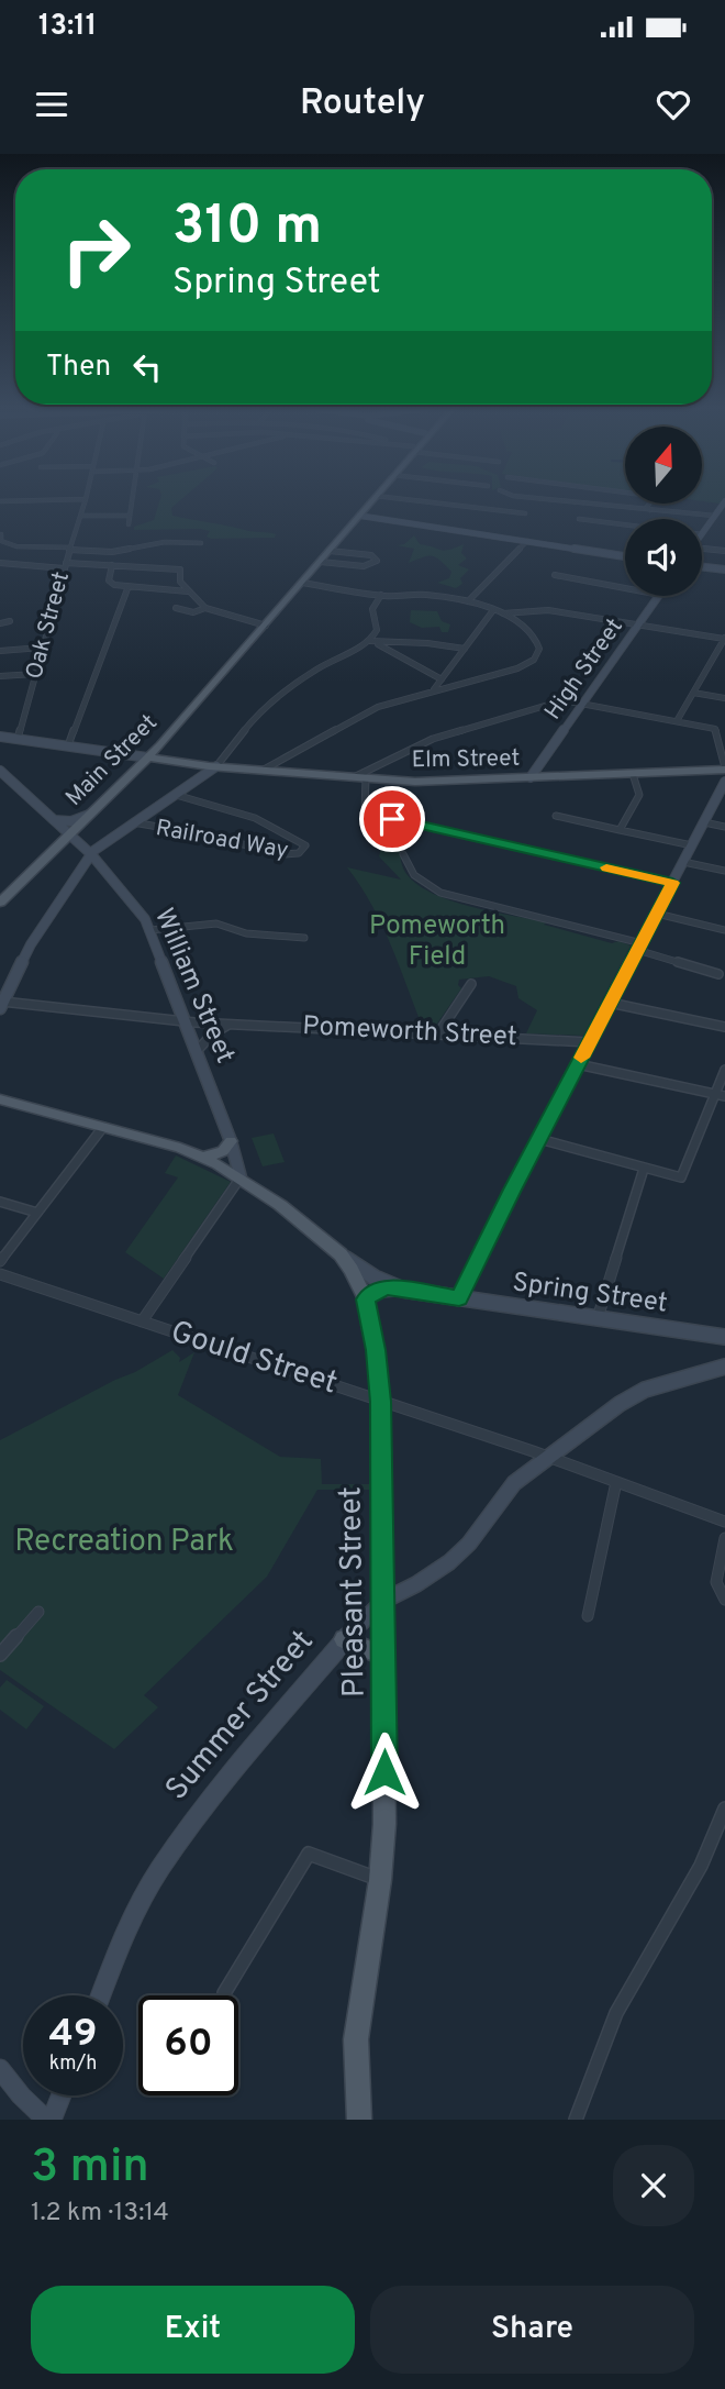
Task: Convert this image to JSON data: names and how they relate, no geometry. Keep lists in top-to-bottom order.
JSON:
{
  "streets": {
    "main road": ["Elm Street", "Main Street", "Pleasant Street"],
    "street": [
      "Oak Street",
      "High Street",
      "Railroad Way",
      "William Street",
      "Pomeworth Street",
      "Spring Street",
      "Gould Street",
      "Summer Street"
    ]
  },
  "crossings": [
    ["Oak Street", "Elm Street"],
    ["High Street", "Elm Street"],
    ["Elm Street", "Main Street"],
    ["Main Street", "William Street"],
    ["William Street", "Pomeworth Street"],
    ["William Street", "Pleasant Street"],
    ["Spring Street", "Pleasant Street"],
    ["Gould Street", "Pleasant Street"],
    ["Gould Street", "Summer Street"],
    ["Pleasant Street", "Summer Street"]
  ],
  "parks": ["Pomeworth Field", "Recreation Park"],
  "north": "top",
  "page": {
    "status": "13:11",
    "header": "Routely",
    "turn": ["310 m", "Spring Street"],
    "then": "Then",
    "speed": "49 km/h",
    "limit": "60",
    "heading": ["3 min", "1.2 km · 13:14"],
    "buttons": ["Exit", "Share"]
  }
}
